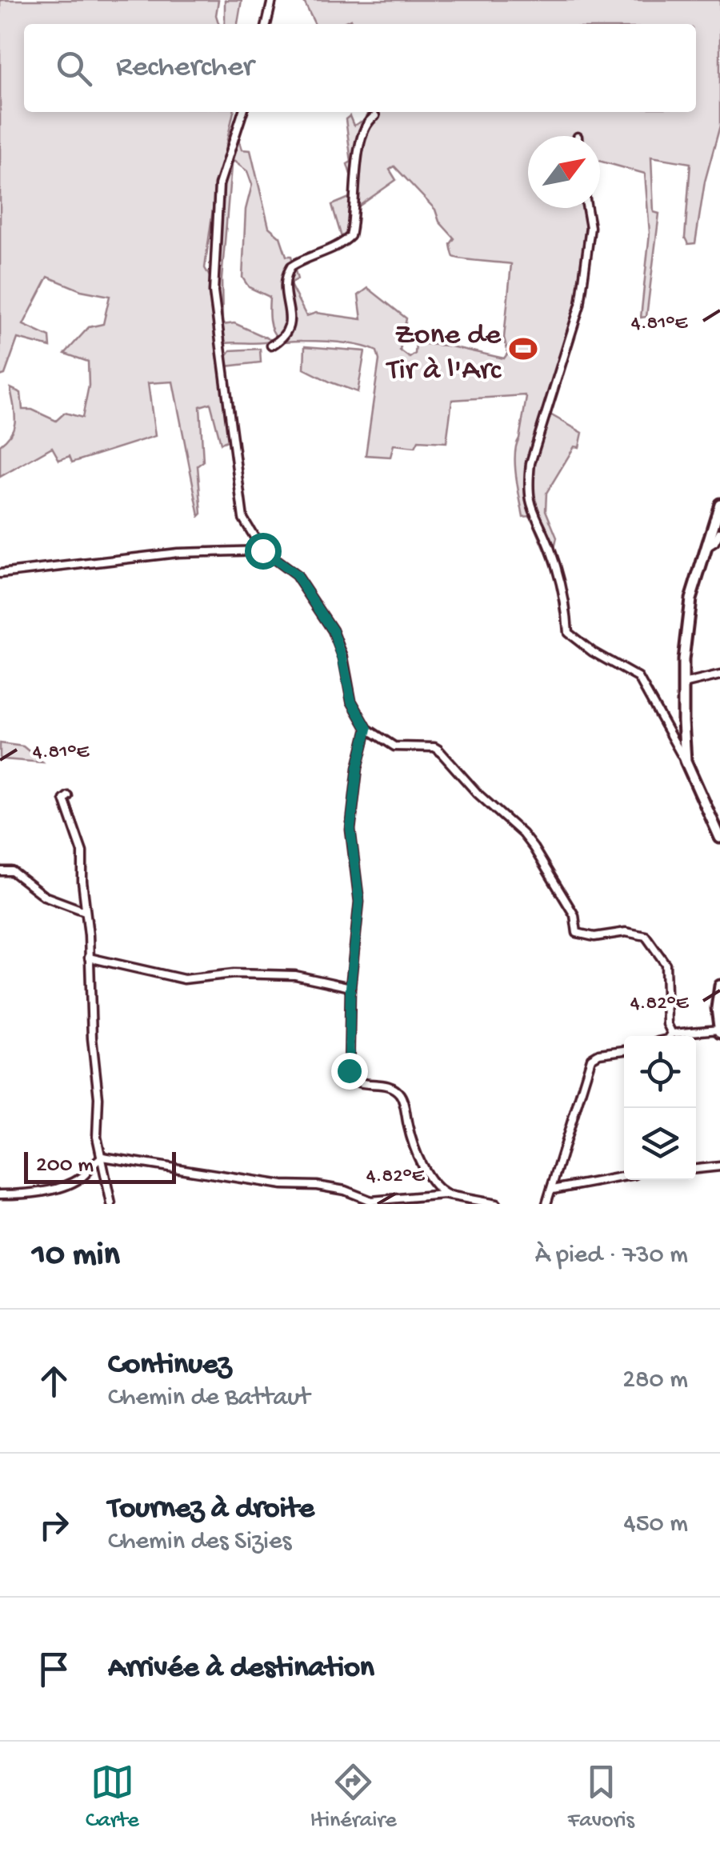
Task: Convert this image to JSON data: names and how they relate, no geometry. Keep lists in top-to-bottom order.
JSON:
{
  "places": {
    "sports": ["Zone de Tir à l'Arc"]
  },
  "scale_bar": "200 m",
  "north": "top right",
  "page": {
    "search": "Rechercher",
    "scale": "200 m",
    "heading": ["10 min", "À pied · 730 m"],
    "list": [
      ["Continuez", "Chemin de Battaut", "280 m"],
      ["Tournez à droite", "Chemin des Sizies", "450 m"],
      "Arrivée à destination"
    ],
    "nav": ["Carte", "Itinéraire", "Favoris"]
  },
  "coordinates": ["4.81°E", "4.82°E"]
}
